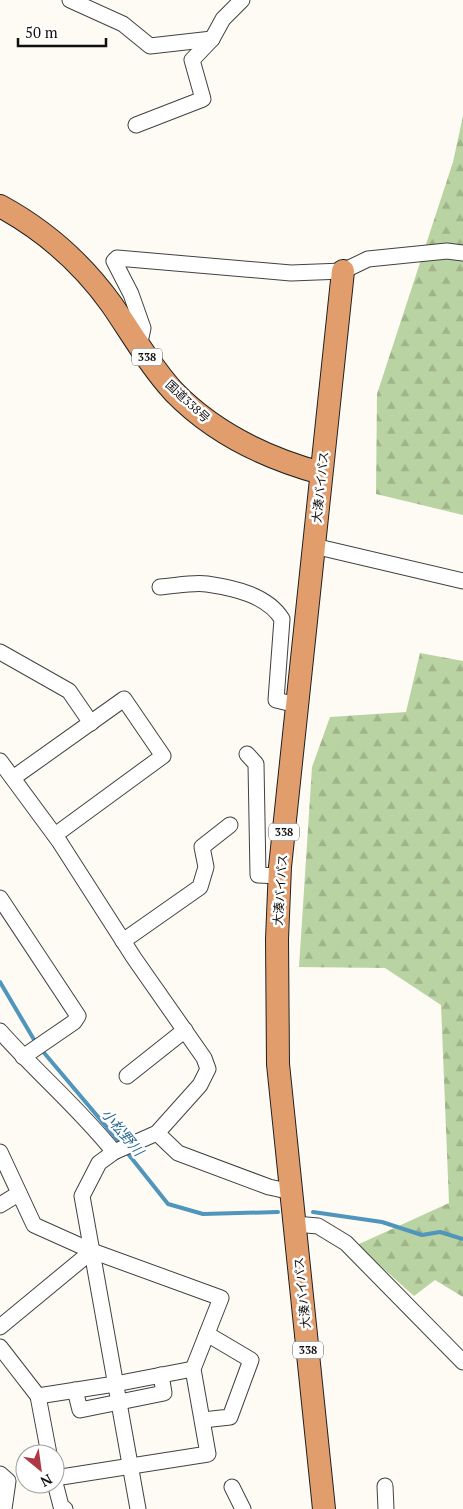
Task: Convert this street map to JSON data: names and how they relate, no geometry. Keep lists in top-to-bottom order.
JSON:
{
  "streets": {
    "highway": ["338", "国道338号", "大湊バイパス"]
  },
  "crossings": [
    ["国道338号", "大湊バイパス"]
  ],
  "water": ["小松野川"],
  "scale_bar": "50 m",
  "north": "bottom right"
}
